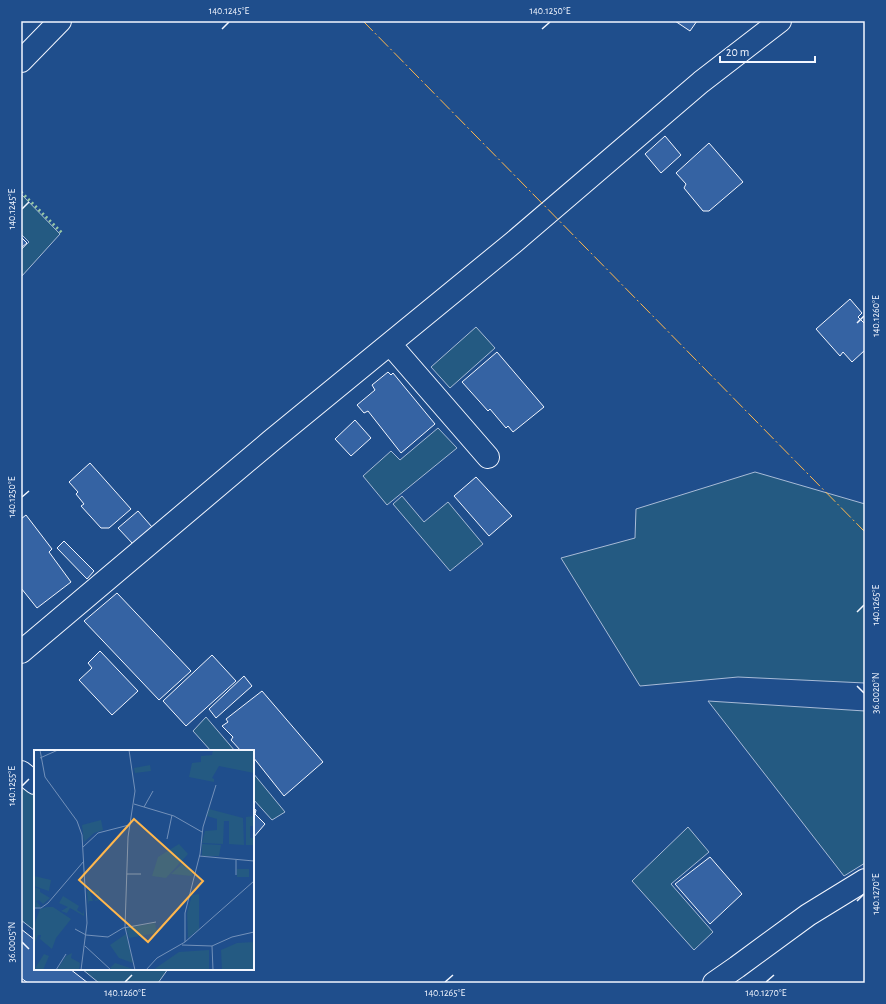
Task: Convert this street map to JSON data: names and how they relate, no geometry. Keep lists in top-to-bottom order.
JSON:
{
  "scale_bar": "20 m",
  "coordinates": [
    "140.1245°E",
    "140.1250°E",
    "140.1260°E",
    "140.1265°E",
    "36.0020°N",
    "140.1255°E",
    "140.1270°E",
    "36.0005°N"
  ]
}
